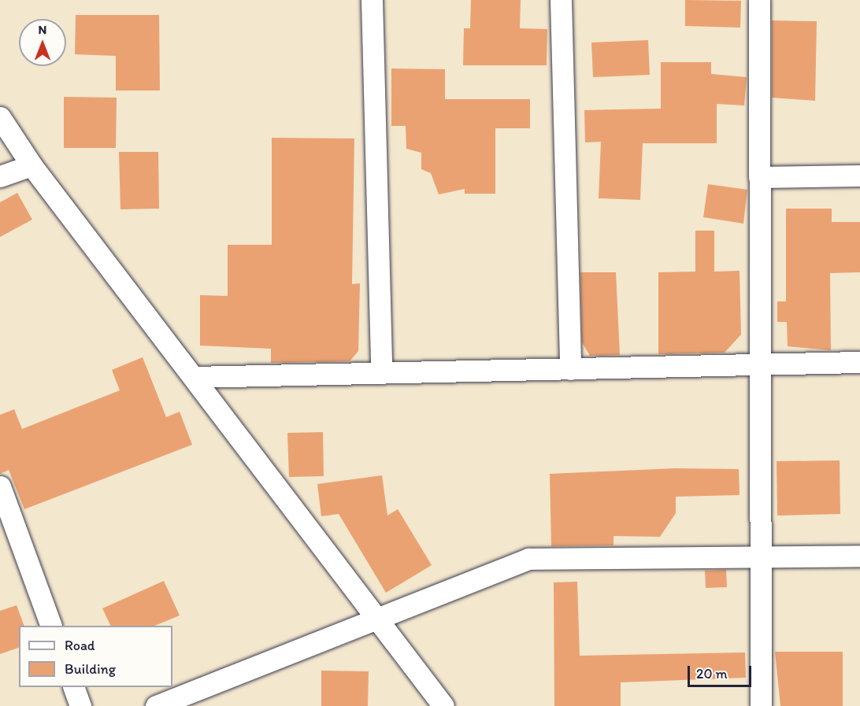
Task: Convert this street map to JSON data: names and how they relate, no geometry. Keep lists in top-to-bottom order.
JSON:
{
  "legend": ["Road", "Building"],
  "scale_bar": "20 m",
  "north": "top"
}
